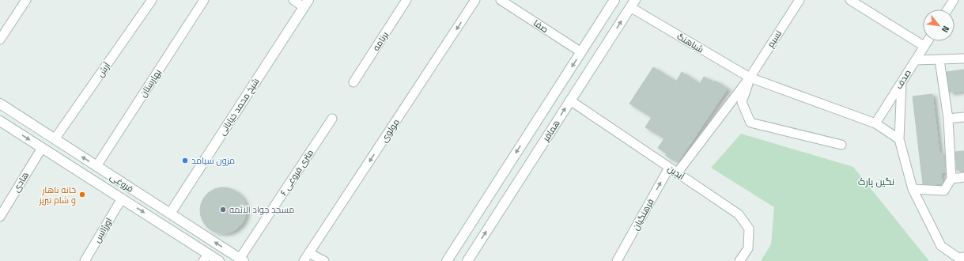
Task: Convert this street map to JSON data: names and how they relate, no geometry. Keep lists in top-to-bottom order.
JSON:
{
  "streets": {
    "main road": ["شیخ محمد خیابانی", "همافر", "فروغى"],
    "street": [
      "صفا",
      "نسیم",
      "برنامه",
      "شباهنگ",
      "آرش",
      "صدف",
      "بهارستان",
      "مولوی",
      "۶ متری فروغی",
      "آیدین",
      "هادی",
      "فرهنگیان",
      "اورژانس"
    ]
  },
  "crossings": [
    ["صفا", "همافر"],
    ["نسیم", "شباهنگ"],
    ["شباهنگ", "صدف"],
    ["شباهنگ", "همافر"],
    ["آرش", "فروغى"],
    ["بهارستان", "فروغى"],
    ["شیخ محمد خیابانی", "فروغى"],
    ["همافر", "آیدین"],
    ["۶ متری فروغی", "فروغى"],
    ["آیدین", "فرهنگیان"],
    ["هادی", "فروغى"],
    ["فروغى", "اورژانس"]
  ],
  "one_way": ["مولوی", "فرهنگیان"],
  "districts": ["نگین پارک"],
  "places": ["مزون سیامد", "خانه ناهار و شام تبریز", "مسجد جواد الائمه"],
  "north": "bottom right"
}
